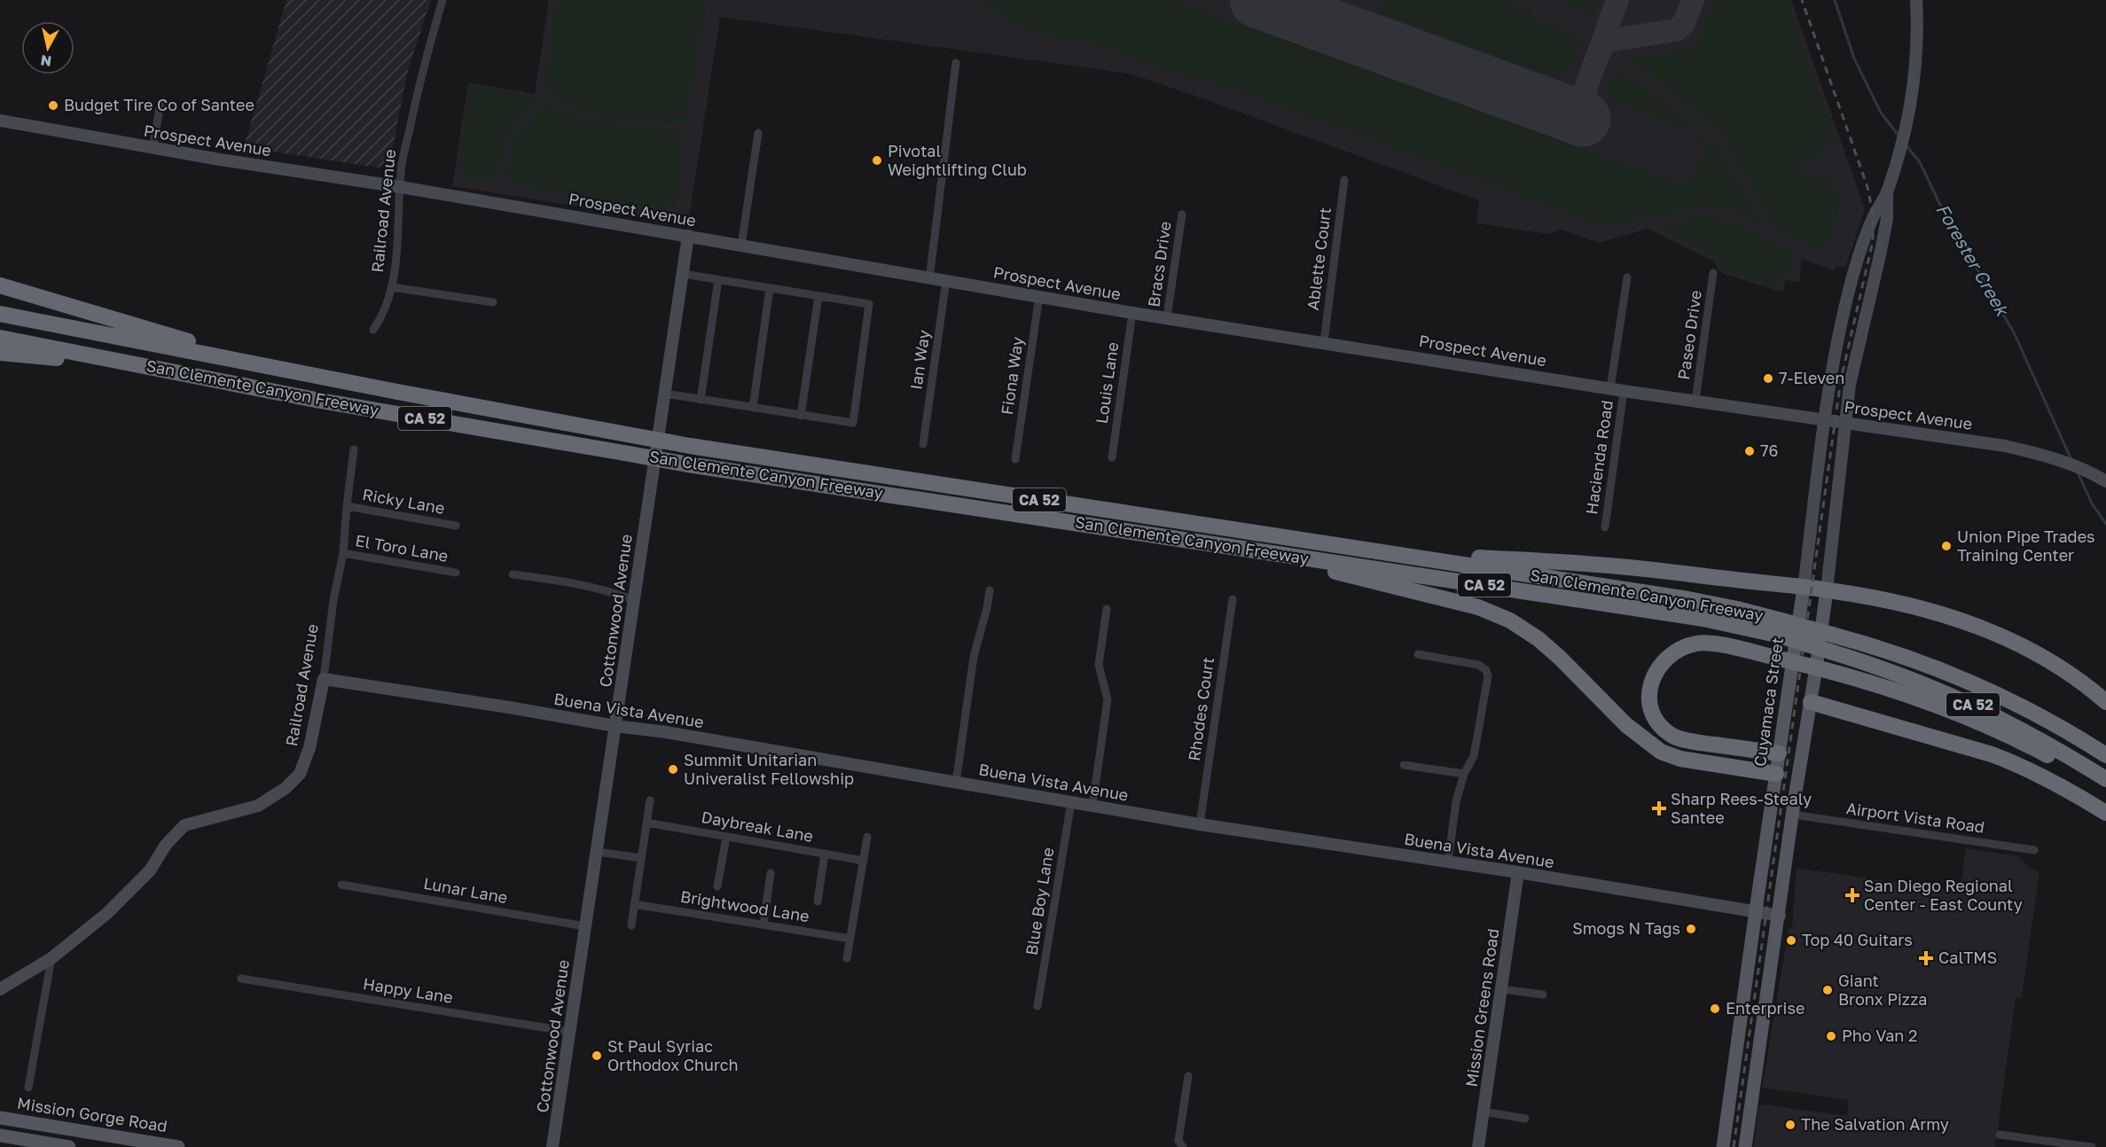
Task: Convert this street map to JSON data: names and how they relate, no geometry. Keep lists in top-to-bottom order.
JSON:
{
  "streets": {
    "highway": ["San Clemente Canyon Freeway", "CA 52"],
    "main road": [
      "Prospect Avenue",
      "Railroad Avenue",
      "Cottonwood Avenue",
      "Cuyamaca Street",
      "Buena Vista Avenue",
      "Mission Greens Road",
      "Mission Gorge Road"
    ],
    "street": [
      "Ablette Court",
      "Bracs Drive",
      "Paseo Drive",
      "Ian Way",
      "Fiona Way",
      "Louis Lane",
      "Hacienda Road",
      "Ricky Lane",
      "El Toro Lane",
      "Rhodes Court",
      "Airport Vista Road",
      "Daybreak Lane",
      "Lunar Lane",
      "Blue Boy Lane",
      "Brightwood Lane",
      "Happy Lane"
    ]
  },
  "crossings": [
    ["Prospect Avenue", "Railroad Avenue"],
    ["Prospect Avenue", "Ablette Court"],
    ["Prospect Avenue", "Bracs Drive"],
    ["Prospect Avenue", "Paseo Drive"],
    ["Prospect Avenue", "Ian Way"],
    ["Prospect Avenue", "Fiona Way"],
    ["Prospect Avenue", "Louis Lane"],
    ["Prospect Avenue", "Hacienda Road"],
    ["Prospect Avenue", "Cottonwood Avenue"],
    ["Prospect Avenue", "Cuyamaca Street"],
    ["Railroad Avenue", "Ricky Lane"],
    ["Railroad Avenue", "El Toro Lane"],
    ["Railroad Avenue", "Buena Vista Avenue"],
    ["Cottonwood Avenue", "Buena Vista Avenue"],
    ["Cottonwood Avenue", "Lunar Lane"],
    ["Cottonwood Avenue", "Happy Lane"],
    ["Cuyamaca Street", "Buena Vista Avenue"],
    ["Rhodes Court", "Buena Vista Avenue"],
    ["Buena Vista Avenue", "Blue Boy Lane"],
    ["Buena Vista Avenue", "Mission Greens Road"]
  ],
  "water": ["Forester Creek"],
  "places": {
    "other": [
      "Budget Tire Co of Santee",
      "Pivotal Weightlifting Club",
      "7-Eleven",
      "76",
      "Union Pipe Trades Training Center",
      "Summit Unitarian Univeralist Fellowship",
      "Smogs N Tags",
      "Top 40 Guitars",
      "Giant Bronx Pizza",
      "Enterprise",
      "Pho Van 2",
      "St Paul Syriac Orthodox Church",
      "The Salvation Army"
    ],
    "health": ["Sharp Rees-Stealy Santee", "San Diego Regional Center - East County", "CalTMS"]
  },
  "north": "bottom"
}
